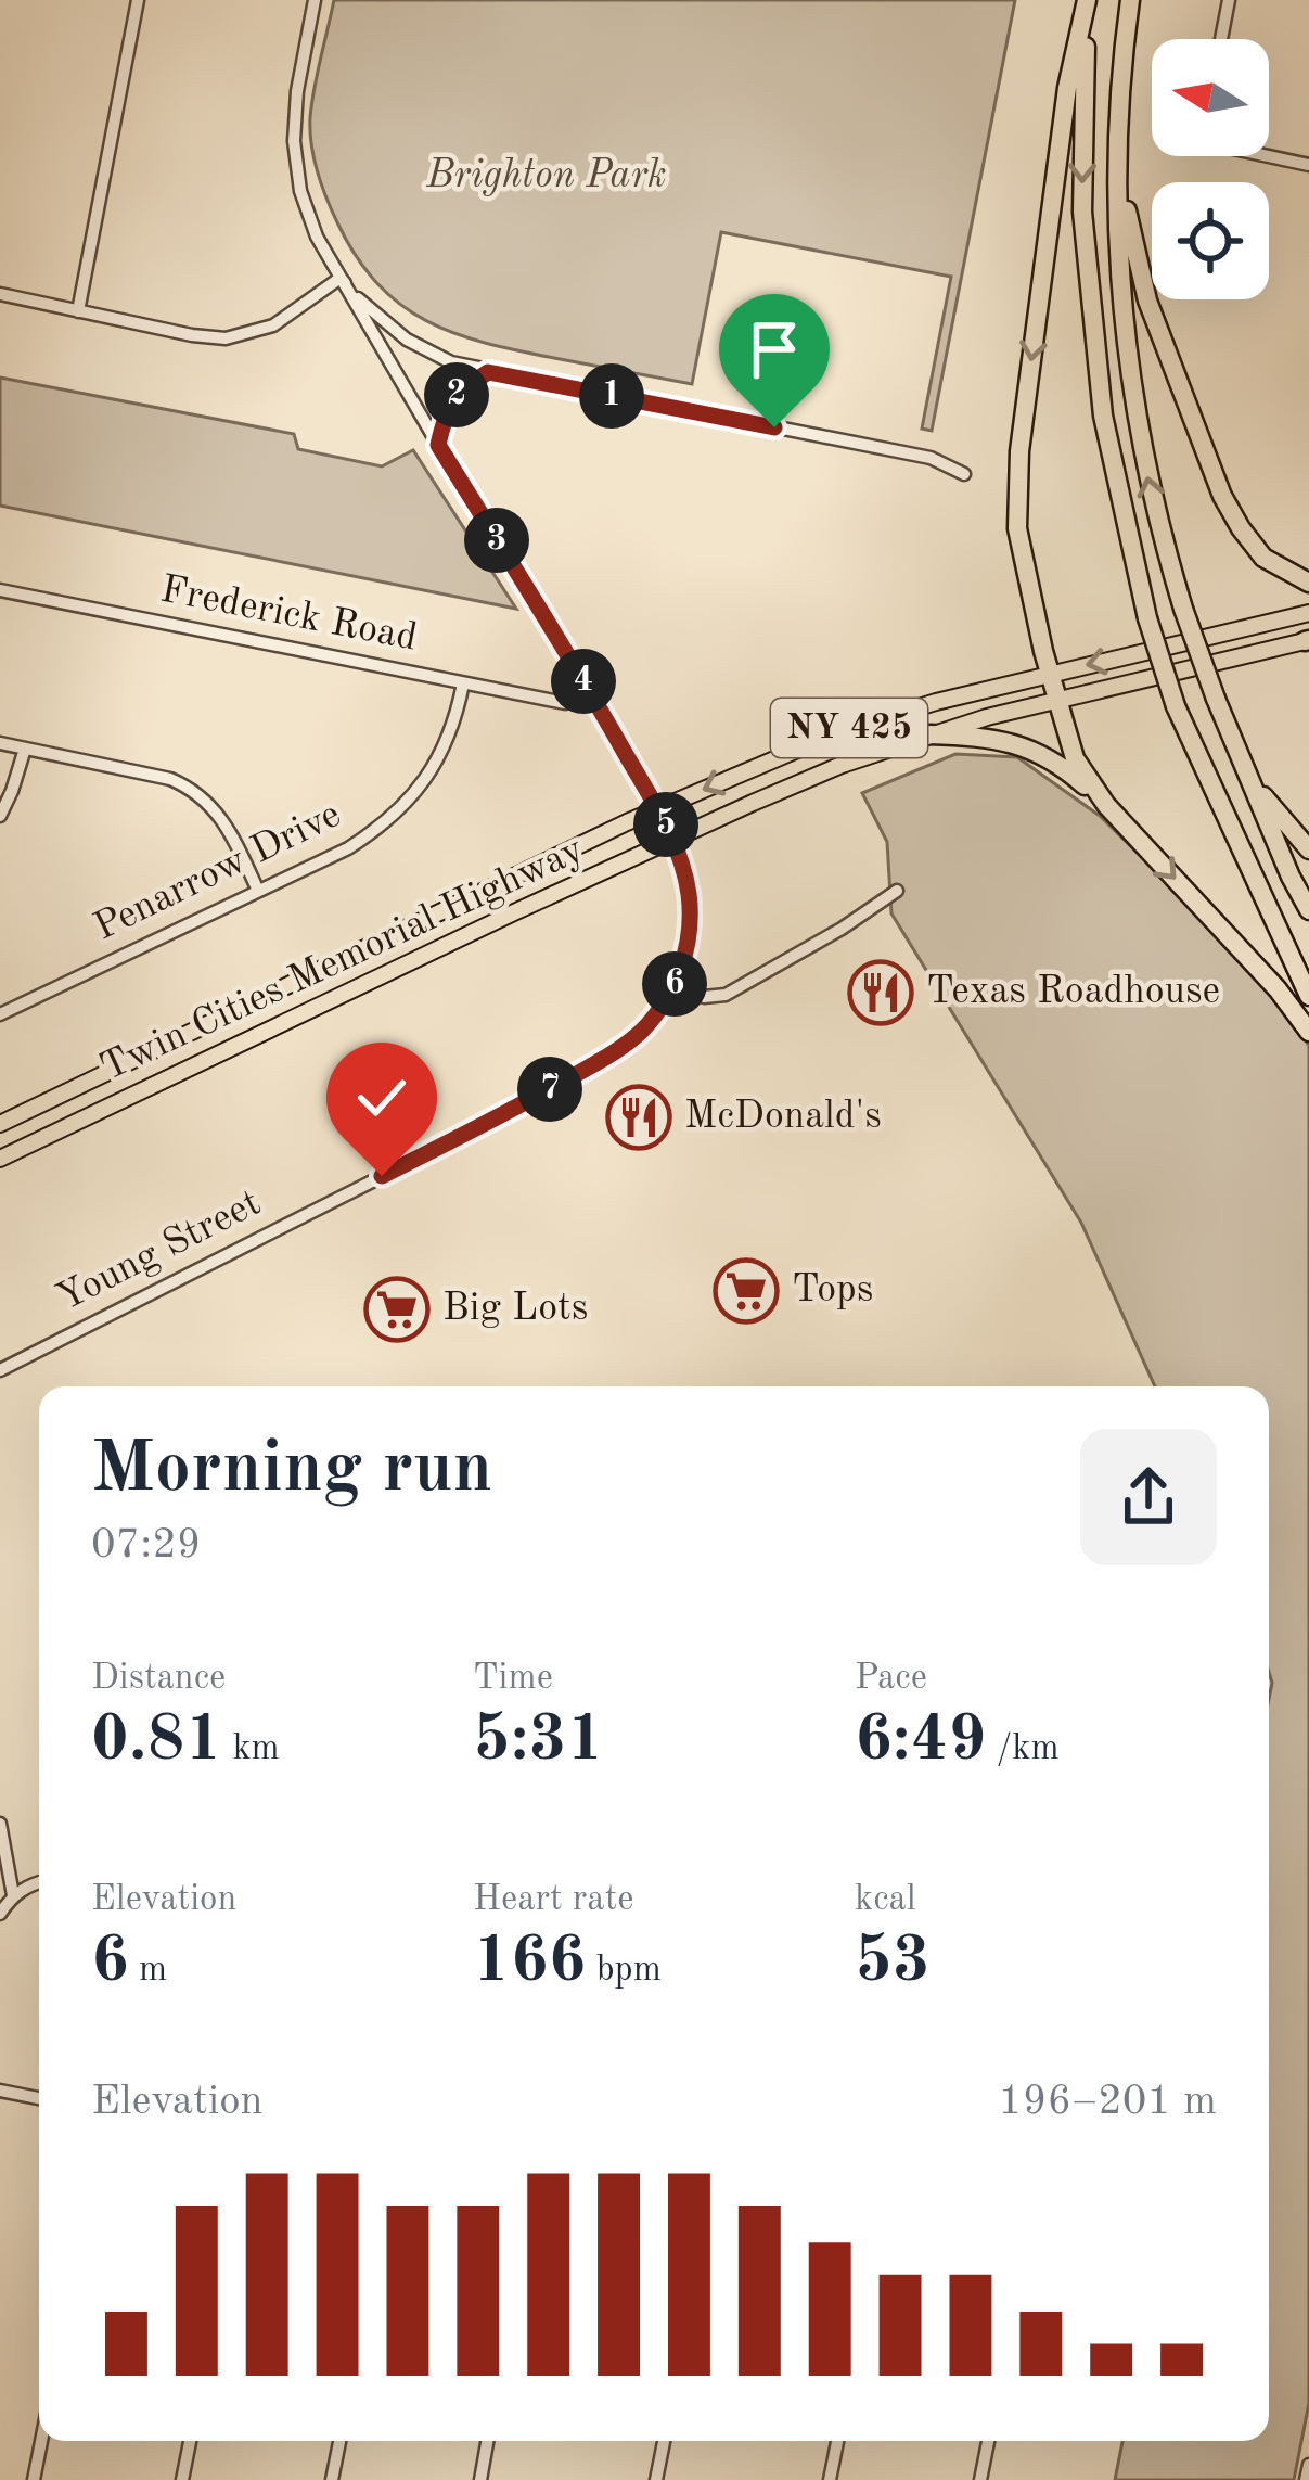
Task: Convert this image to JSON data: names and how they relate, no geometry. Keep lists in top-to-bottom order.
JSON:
{
  "streets": {
    "main road": ["NY 425", "Twin Cities Memorial Highway"],
    "street": ["Frederick Road", "Penarrow Drive", "Young Street"]
  },
  "crossings": [
    ["Frederick Road", "Penarrow Drive"],
    ["Twin Cities Memorial Highway", "Young Street"]
  ],
  "parks": ["Brighton Park"],
  "places": {
    "restaurant": ["Texas Roadhouse", "McDonald's"],
    "supermarket": ["Tops", "Big Lots"]
  },
  "north": "left",
  "page": {
    "pins": [
      "2",
      "1",
      "3",
      "4",
      "5",
      "6",
      "7"
    ],
    "heading": ["Morning run", "07:29"],
    "stats": [
      ["Distance", "0.81 km"],
      ["Time", "5:31"],
      ["Pace", "6:49 /km"],
      ["Elevation", "6 m"],
      ["Heart rate", "166 bpm"],
      ["kcal", "53"]
    ],
    "chart": ["Elevation", "196–201 m"]
  }
}
